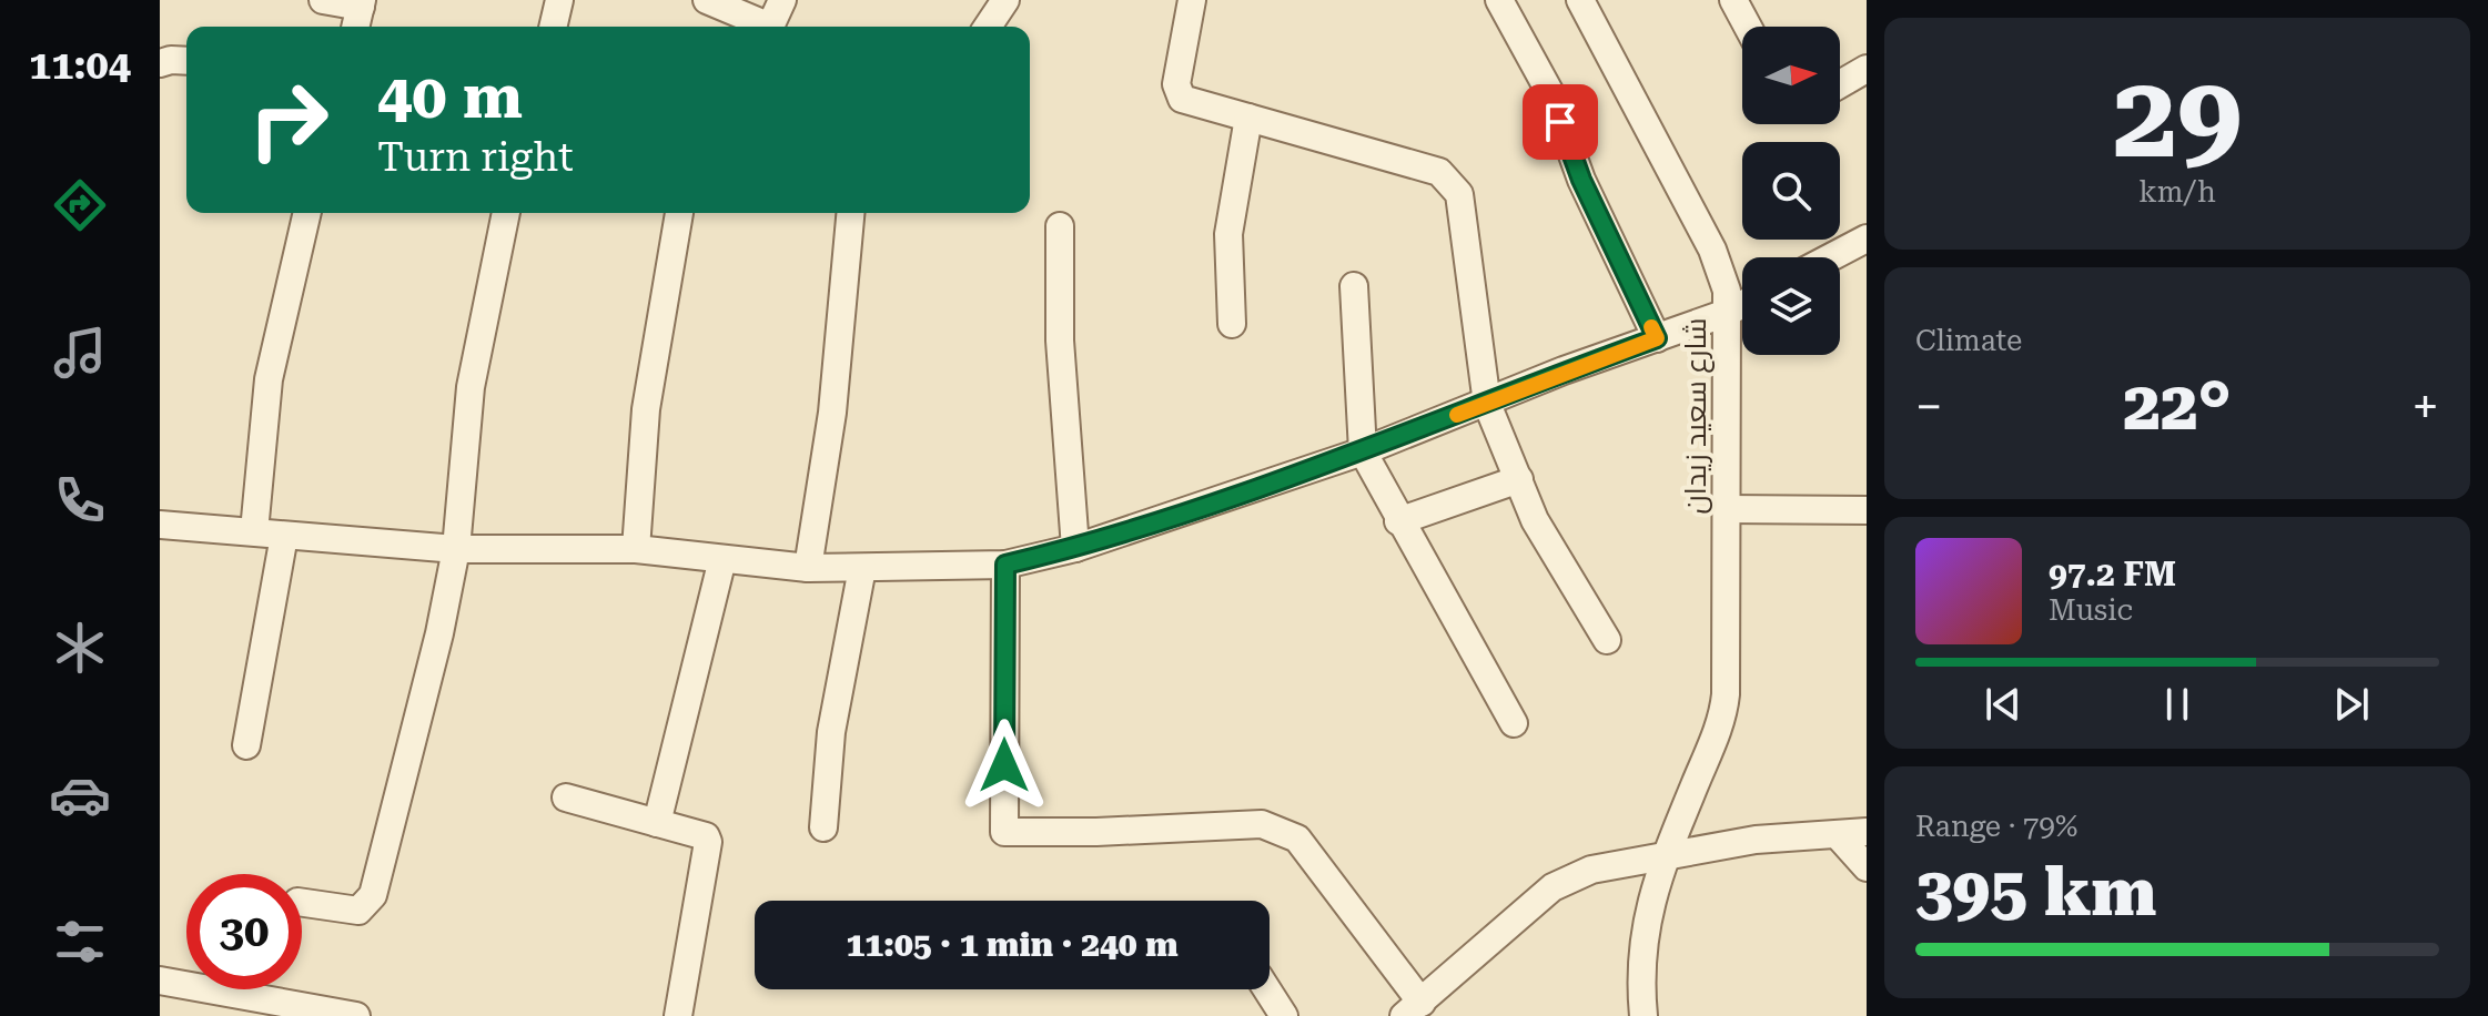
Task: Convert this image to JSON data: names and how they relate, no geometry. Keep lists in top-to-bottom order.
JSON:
{
  "streets": {
    "street": ["شارع سعيد زيدان"]
  },
  "north": "right",
  "page": {
    "tabs": "11:04",
    "tile": [
      ["29", "km/h"],
      "Climate",
      ["Range · 79%", "395 km"]
    ],
    "turn": ["40 m", "Turn right"],
    "heat": ["−", "22°", "+"],
    "song": ["97.2 FM", "Music"],
    "limit": "30",
    "trip": "11:05 · 1 min · 240 m"
  }
}
